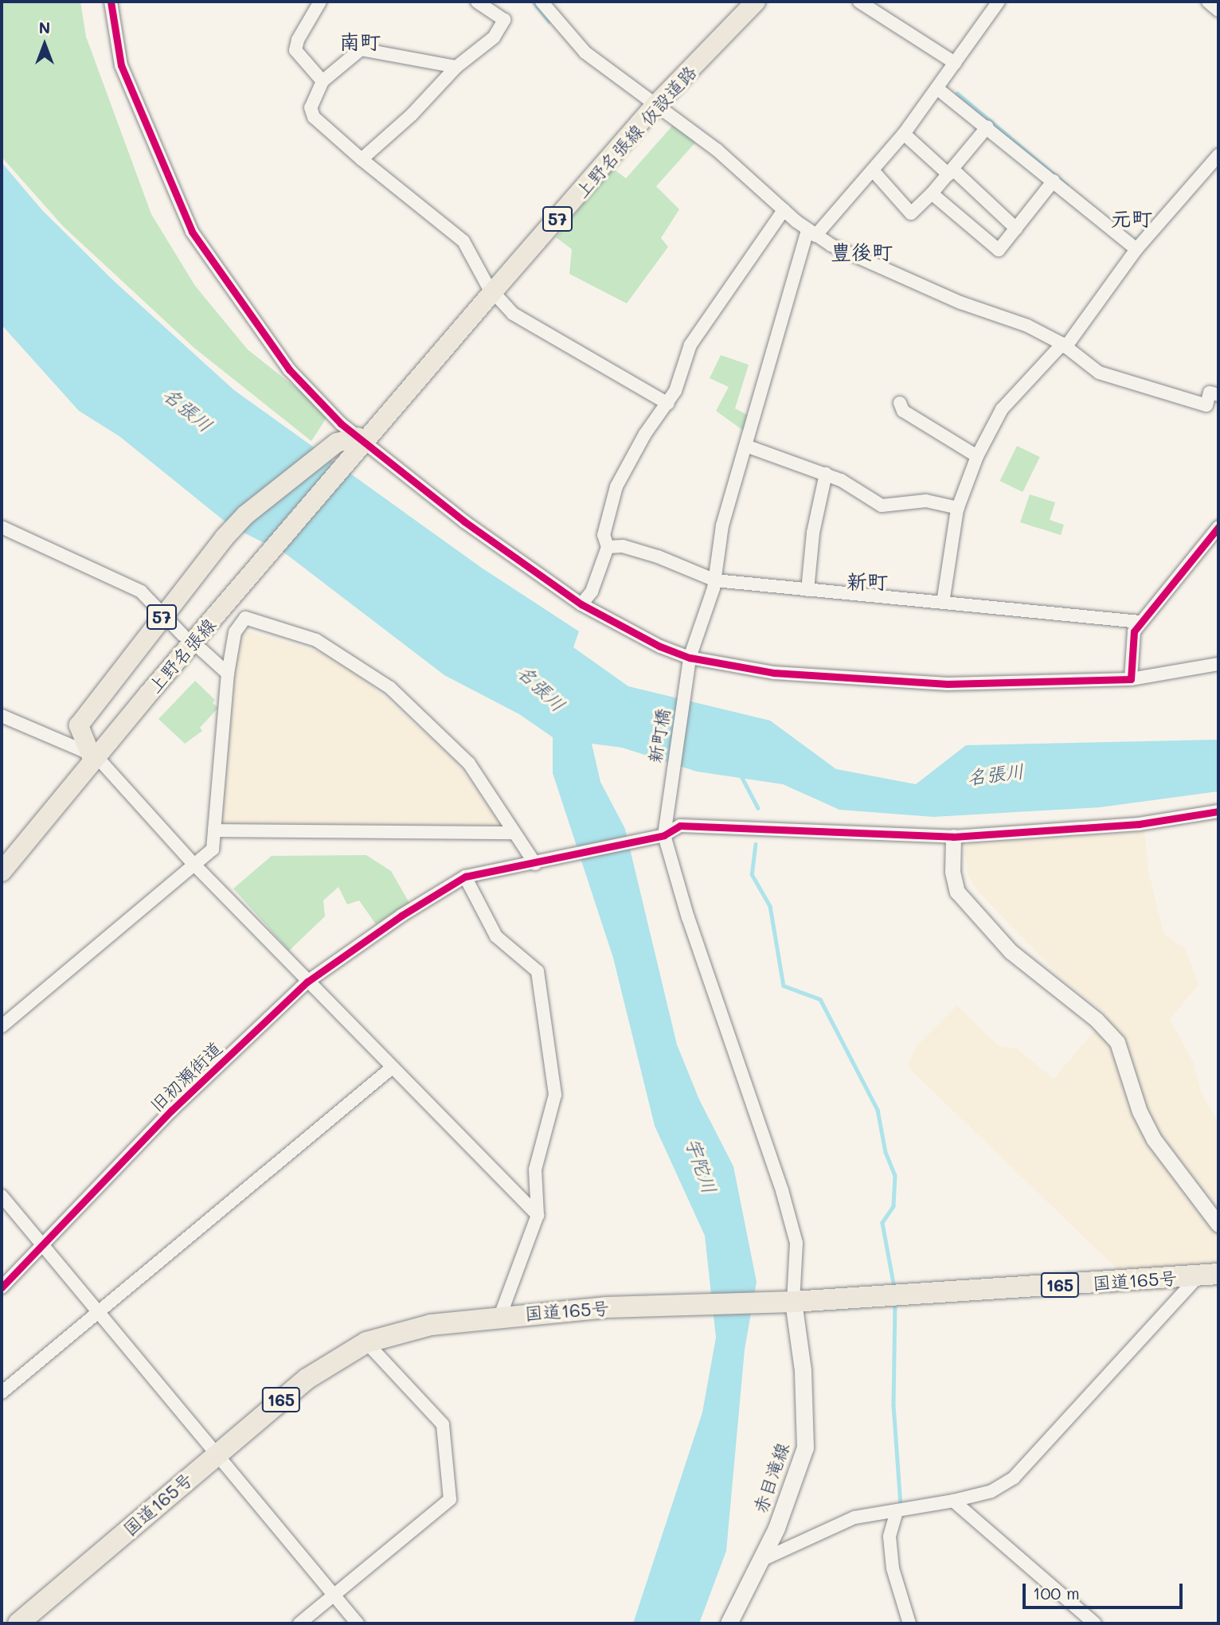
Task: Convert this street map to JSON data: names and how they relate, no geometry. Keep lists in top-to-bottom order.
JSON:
{
  "streets": {
    "highway": ["国道165号", "165"],
    "main road": [
      "上野名張線 仮設道路",
      "57",
      "上野名張線",
      "赤目滝線"
    ],
    "street": ["新町橋", "旧初瀬街道"]
  },
  "crossings": [
    ["上野名張線 仮設道路", "上野名張線"],
    ["新町橋", "旧初瀬街道"],
    ["新町橋", "国道165号"],
    ["新町橋", "赤目滝線"],
    ["国道165号", "赤目滝線"]
  ],
  "districts": [
    "南町",
    "元町",
    "豊後町",
    "新町"
  ],
  "water": ["名張川", "宇陀川"],
  "scale_bar": "100 m",
  "north": "top"
}
